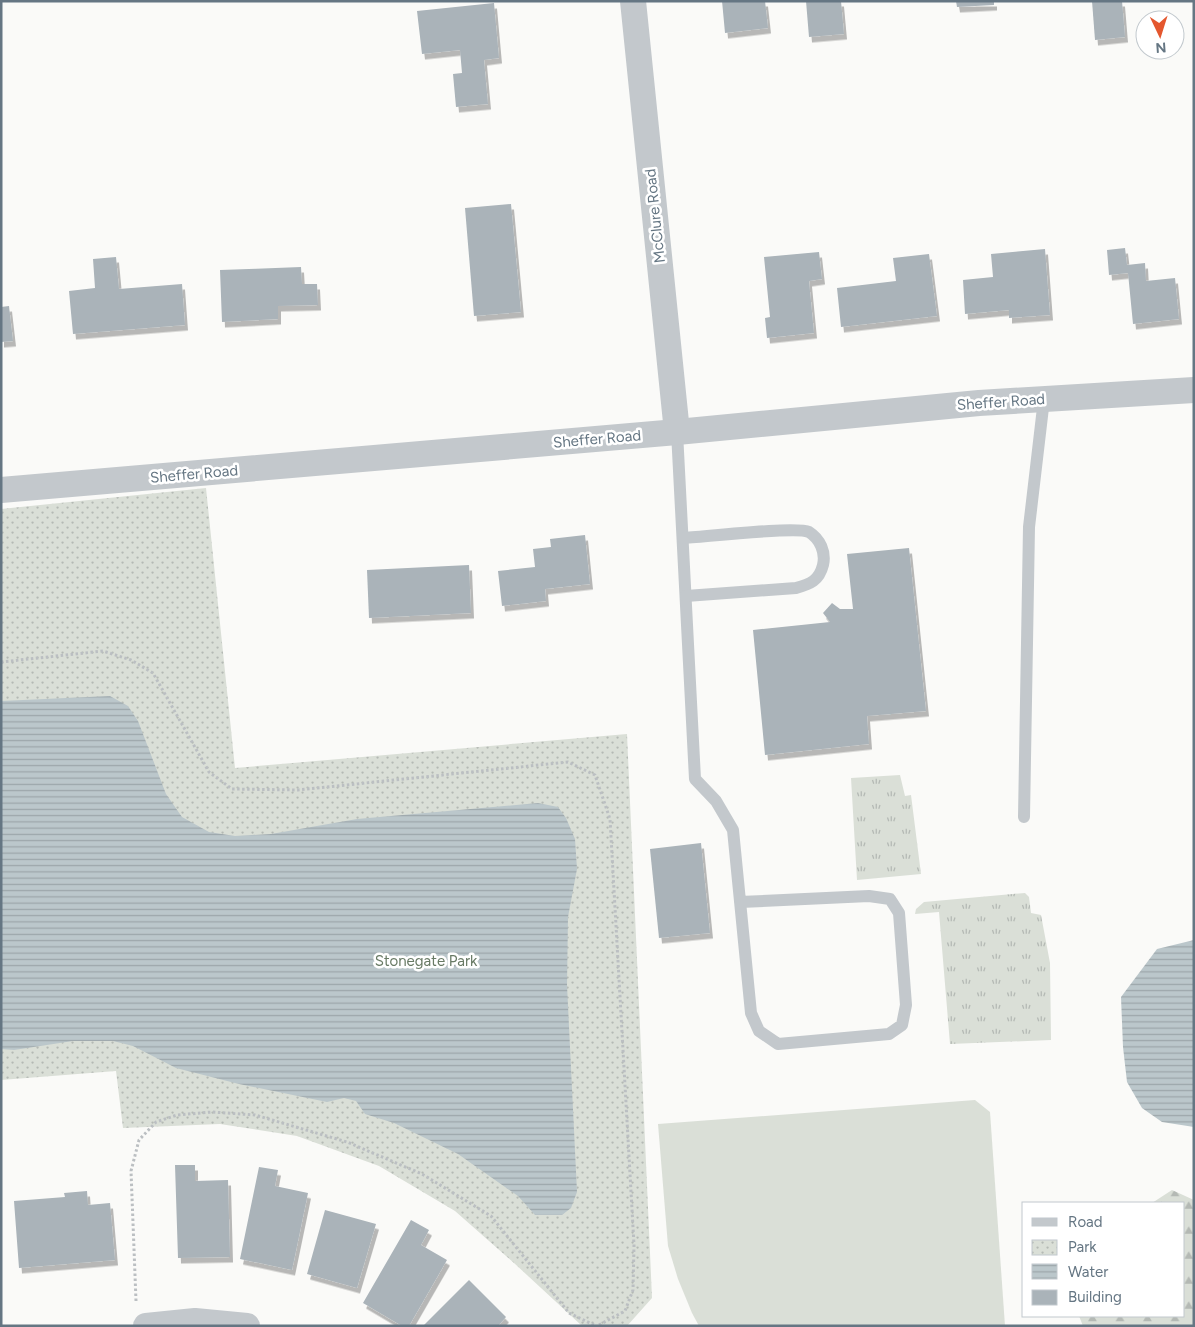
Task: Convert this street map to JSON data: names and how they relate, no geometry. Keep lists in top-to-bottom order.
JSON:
{
  "streets": {
    "street": ["McClure Road", "Sheffer Road"]
  },
  "crossings": [
    ["McClure Road", "Sheffer Road"]
  ],
  "parks": ["Stonegate Park"],
  "legend": [
    "Road",
    "Park",
    "Water",
    "Building"
  ],
  "north": "bottom"
}
